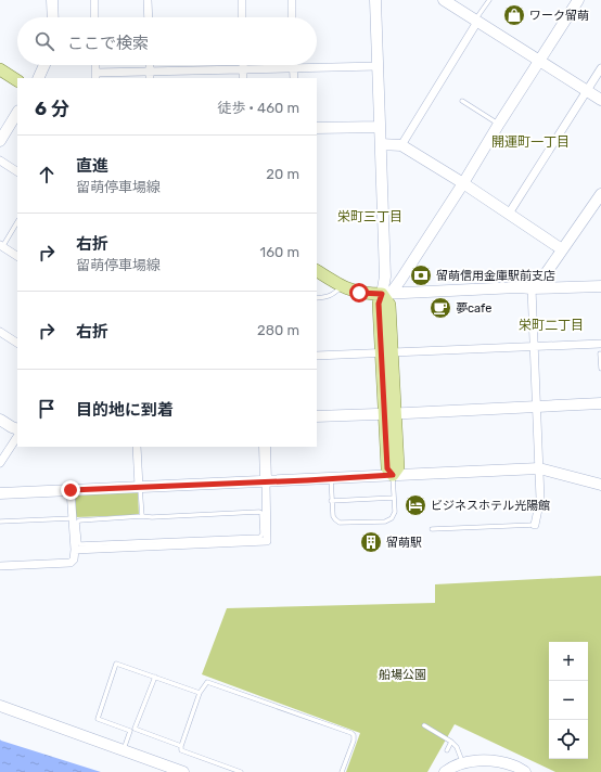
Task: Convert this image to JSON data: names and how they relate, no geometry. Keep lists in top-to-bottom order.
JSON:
{
  "districts": ["開運町一丁目", "栄町三丁目", "栄町二丁目"],
  "parks": ["船場公園"],
  "places": {
    "shop": ["ワーク留萌"],
    "bank": ["留萌信用金庫駅前支店"],
    "cafe": ["夢cafe"],
    "hotel": ["ビジネスホテル光陽館"],
    "building": ["留萌駅"]
  },
  "page": {
    "search": "ここで検索",
    "heading": ["6 分", "徒歩 · 460 m"],
    "list": [
      ["直進", "留萌停車場線", "20 m"],
      ["右折", "留萌停車場線", "160 m"],
      ["右折", "280 m"],
      "目的地に到着"
    ],
    "map_buttons": ["+", "−"]
  }
}
